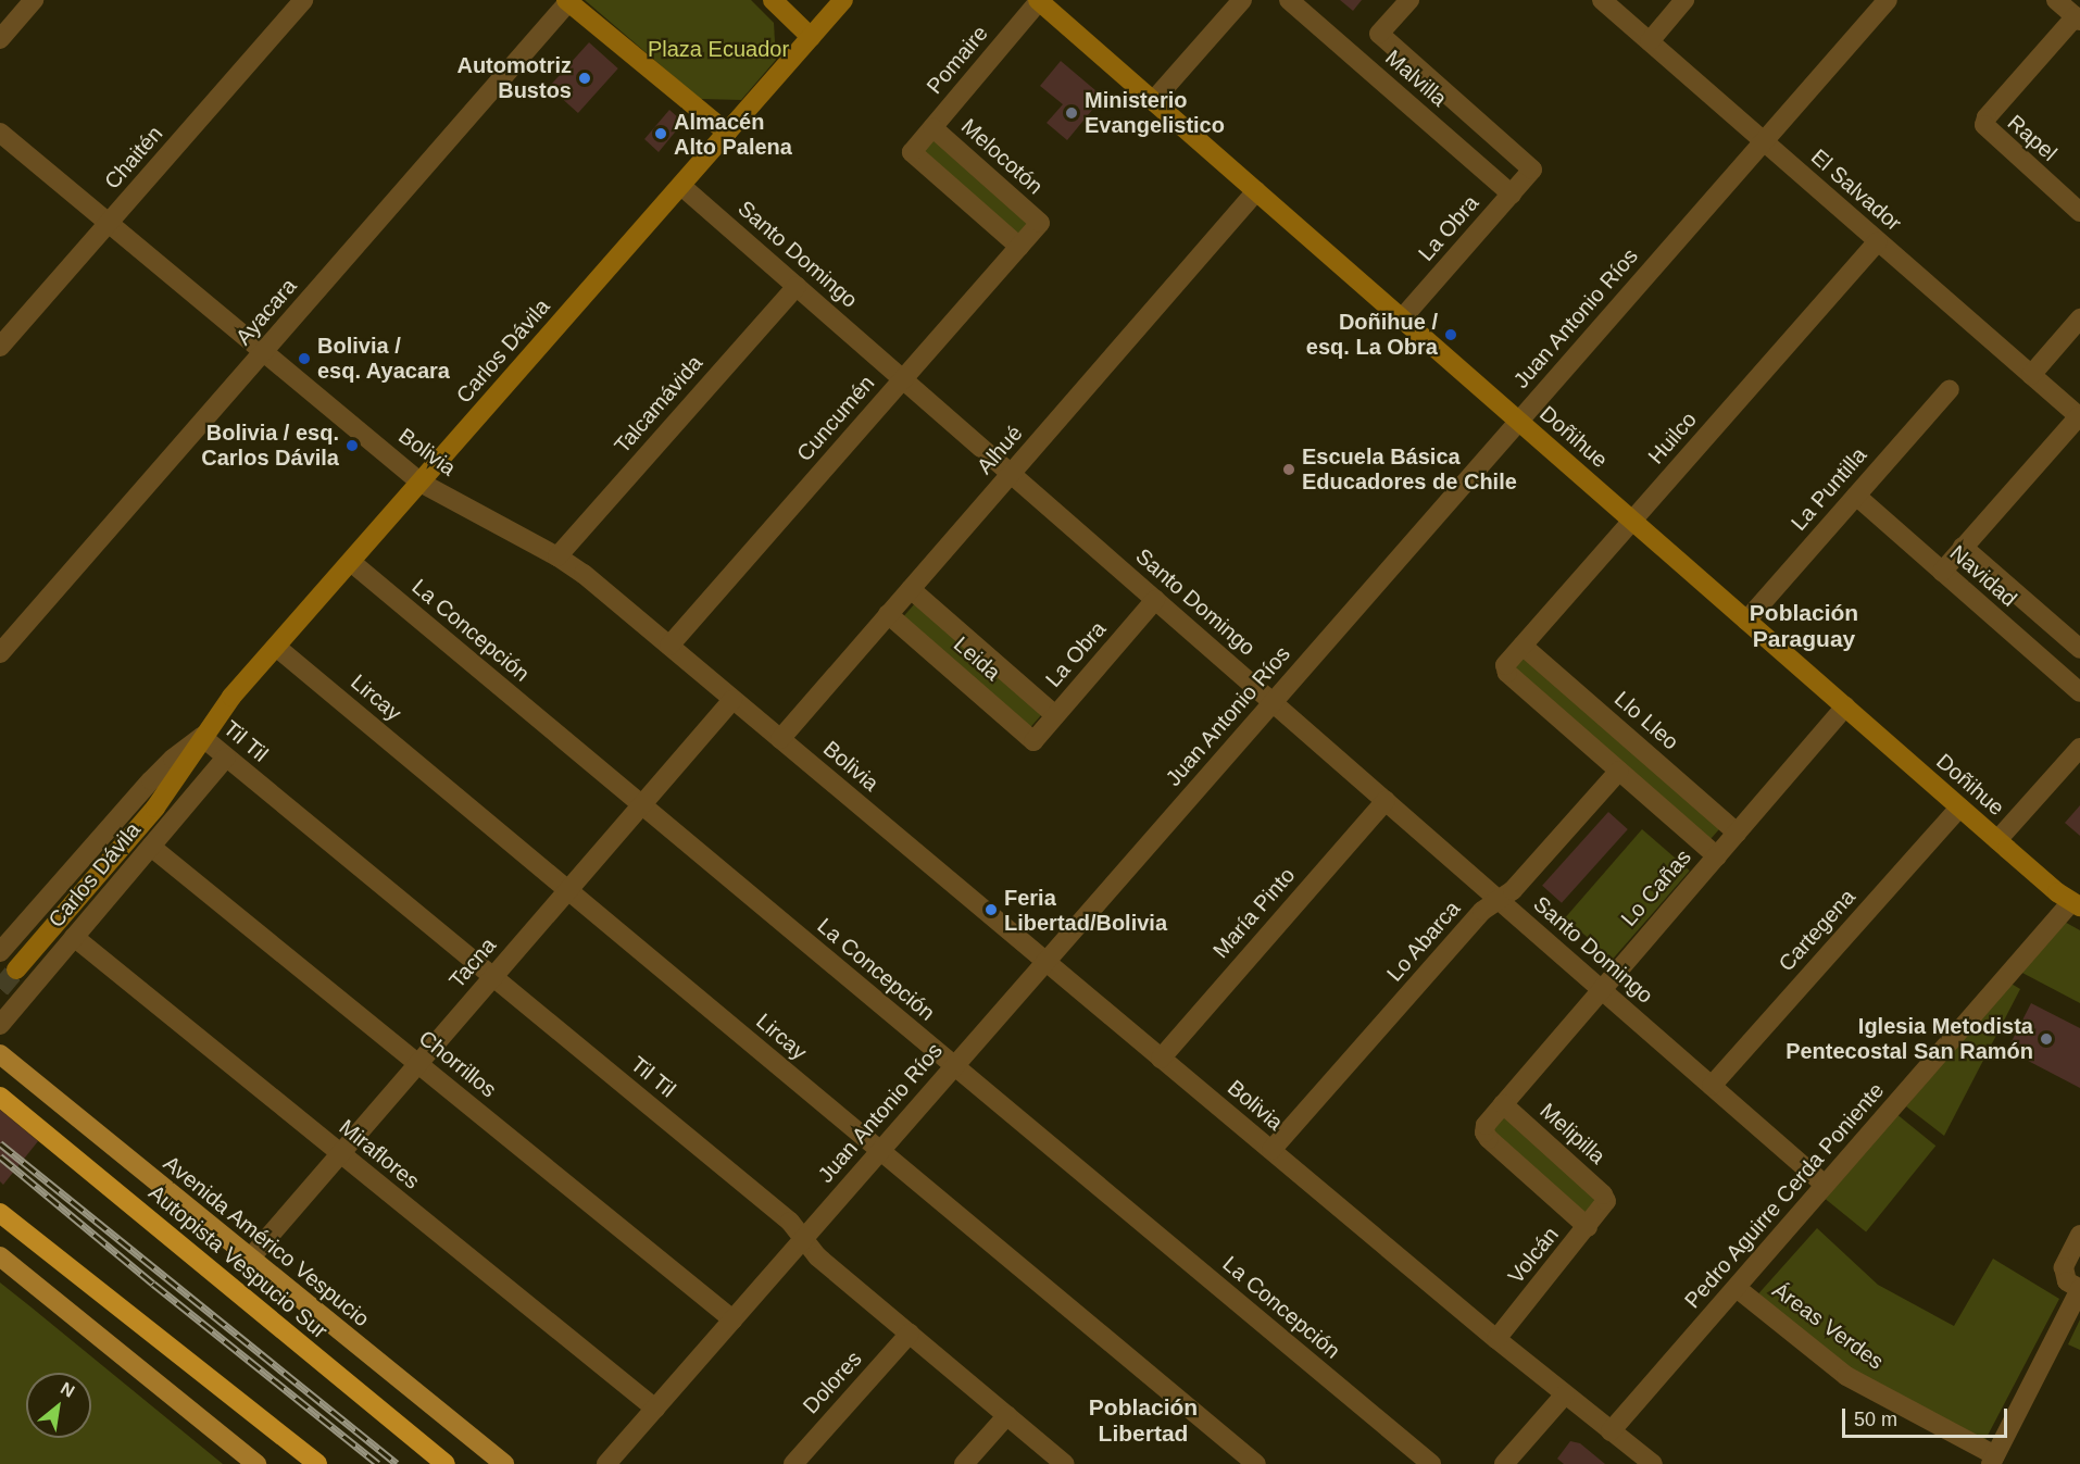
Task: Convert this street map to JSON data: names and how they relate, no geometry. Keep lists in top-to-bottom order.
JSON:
{
  "streets": {
    "highway": ["Autopista Vespucio Sur"],
    "main road": ["Avenida Américo Vespucio"],
    "street": [
      "Pomaire",
      "Malvilla",
      "Rapel",
      "Melocotón",
      "Chaitén",
      "El Salvador",
      "La Obra",
      "Santo Domingo",
      "Ayacara",
      "Juan Antonio Ríos",
      "Carlos Dávila",
      "Talcamávida",
      "Cuncumén",
      "Doñihue",
      "Huilco",
      "Alhué",
      "Bolivia",
      "La Puntilla",
      "Navidad",
      "La Concepción",
      "Leida",
      "Lircay",
      "Llo Lleo",
      "Til Til",
      "Lo Cañas",
      "María Pinto",
      "Cartegena",
      "Lo Abarca",
      "Tacna",
      "Chorrillos",
      "Melipilla",
      "Miraflores",
      "Pedro Aguirre Cerda Poniente",
      "Volcán",
      "Áreas Verdes",
      "Dolores"
    ]
  },
  "crossings": [
    ["Pomaire", "Melocotón"],
    ["Pomaire", "Cuncumén"],
    ["Pomaire", "Doñihue"],
    ["Malvilla", "La Obra"],
    ["Melocotón", "Cuncumén"],
    ["Chaitén", "Bolivia"],
    ["El Salvador", "Juan Antonio Ríos"],
    ["El Salvador", "Huilco"],
    ["La Obra", "Santo Domingo"],
    ["La Obra", "Doñihue"],
    ["La Obra", "Leida"],
    ["Santo Domingo", "Juan Antonio Ríos"],
    ["Santo Domingo", "Carlos Dávila"],
    ["Santo Domingo", "Talcamávida"],
    ["Santo Domingo", "Cuncumén"],
    ["Santo Domingo", "Alhué"],
    ["Santo Domingo", "Lo Cañas"],
    ["Santo Domingo", "María Pinto"],
    ["Santo Domingo", "Cartegena"],
    ["Santo Domingo", "Lo Abarca"],
    ["Santo Domingo", "Pedro Aguirre Cerda Poniente"],
    ["Ayacara", "Bolivia"],
    ["Juan Antonio Ríos", "Doñihue"],
    ["Juan Antonio Ríos", "Bolivia"],
    ["Juan Antonio Ríos", "La Concepción"],
    ["Juan Antonio Ríos", "Lircay"],
    ["Juan Antonio Ríos", "Til Til"],
    ["Juan Antonio Ríos", "Chorrillos"],
    ["Juan Antonio Ríos", "Miraflores"],
    ["Carlos Dávila", "Bolivia"],
    ["Carlos Dávila", "La Concepción"],
    ["Carlos Dávila", "Lircay"],
    ["Carlos Dávila", "Til Til"],
    ["Carlos Dávila", "Chorrillos"],
    ["Carlos Dávila", "Miraflores"],
    ["Talcamávida", "Bolivia"],
    ["Cuncumén", "Bolivia"],
    ["Doñihue", "Huilco"],
    ["Doñihue", "Alhué"],
    ["Doñihue", "La Puntilla"],
    ["Doñihue", "Lo Cañas"],
    ["Doñihue", "Cartegena"],
    ["Doñihue", "Pedro Aguirre Cerda Poniente"],
    ["Huilco", "Llo Lleo"],
    ["Huilco", "Lo Abarca"],
    ["Alhué", "Bolivia"],
    ["Alhué", "Leida"],
    ["Bolivia", "María Pinto"],
    ["Bolivia", "Lo Abarca"],
    ["Bolivia", "Tacna"],
    ["Bolivia", "Pedro Aguirre Cerda Poniente"],
    ["Bolivia", "Volcán"],
    ["La Puntilla", "Navidad"],
    ["La Concepción", "Tacna"],
    ["Lircay", "Tacna"],
    ["Llo Lleo", "Lo Cañas"],
    ["Til Til", "Tacna"],
    ["Til Til", "Dolores"],
    ["Lo Cañas", "Melipilla"],
    ["Lo Cañas", "Volcán"],
    ["Tacna", "Chorrillos"],
    ["Tacna", "Miraflores"],
    ["Tacna", "Avenida Américo Vespucio"],
    ["Melipilla", "Volcán"],
    ["Pedro Aguirre Cerda Poniente", "Áreas Verdes"]
  ],
  "districts": ["Población Paraguay", "Población Libertad"],
  "parks": ["Plaza Ecuador"],
  "places": [
    "Automotriz Bustos",
    "Ministerio Evangelistico",
    "Almacén Alto Palena",
    "Doñihue / esq. La Obra",
    "Bolivia / esq. Ayacara",
    "Bolivia / esq. Carlos Dávila",
    "Escuela Básica Educadores de Chile",
    "Feria Libertad/Bolivia",
    "Iglesia Metodista Pentecostal San Ramón"
  ],
  "scale_bar": "50 m",
  "north": "top right"
}
